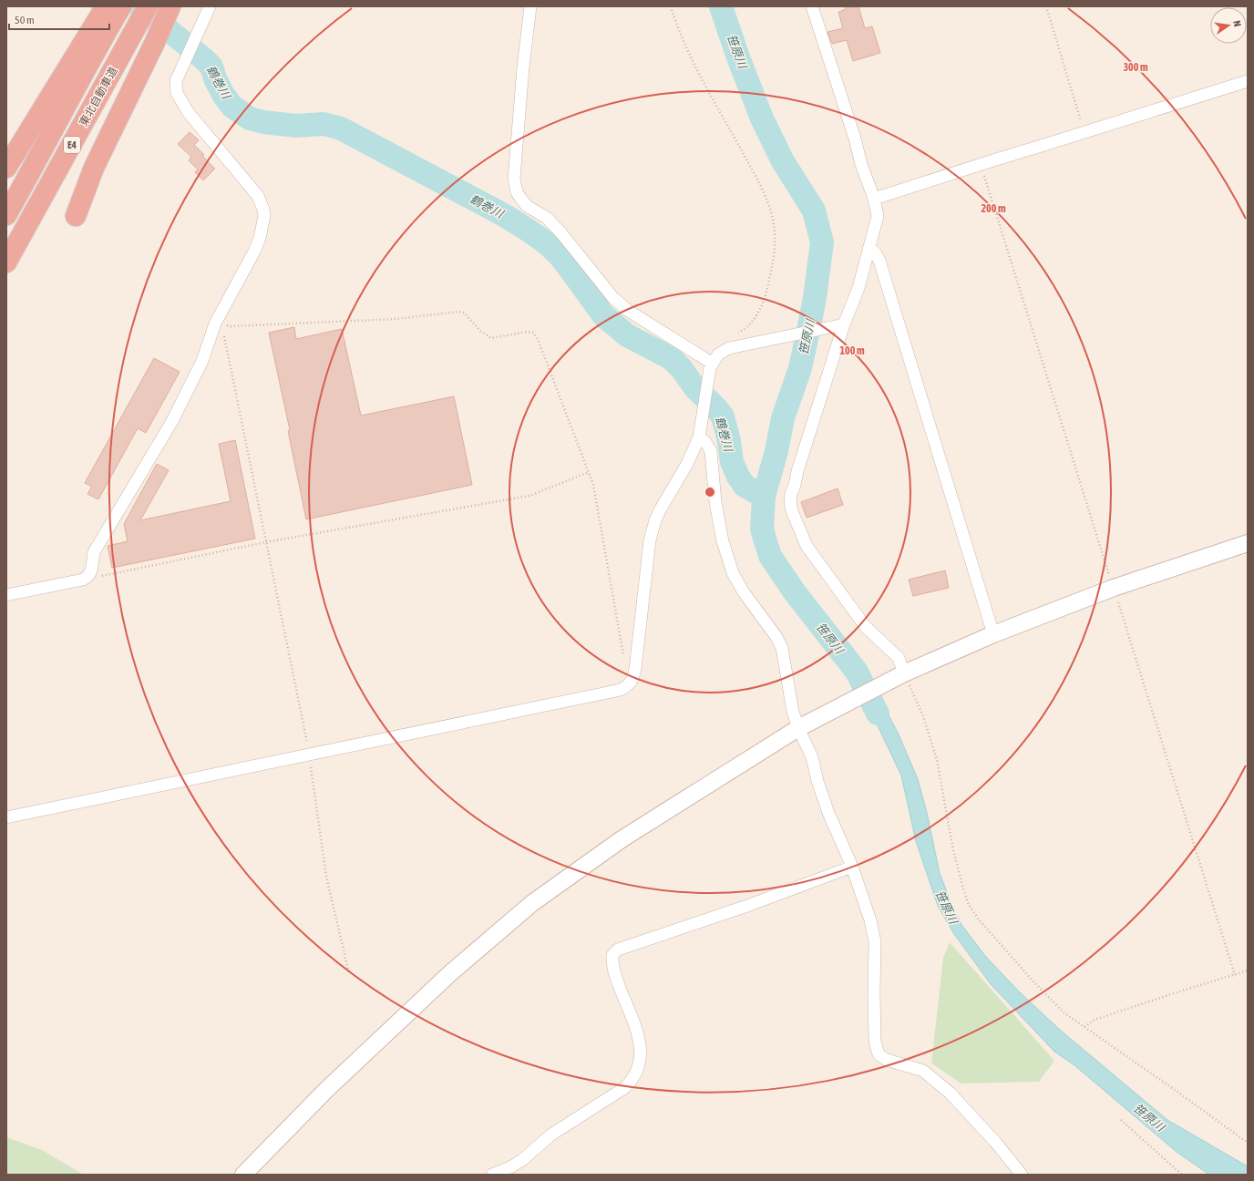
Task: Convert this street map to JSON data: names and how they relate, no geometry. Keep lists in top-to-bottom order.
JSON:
{
  "streets": {
    "highway": ["東北自動車道", "E4"]
  },
  "water": ["笹原川", "鶴巻川"],
  "scale_bar": "50 m",
  "north": "right",
  "rings": ["300 m", "200 m", "100 m"]
}
